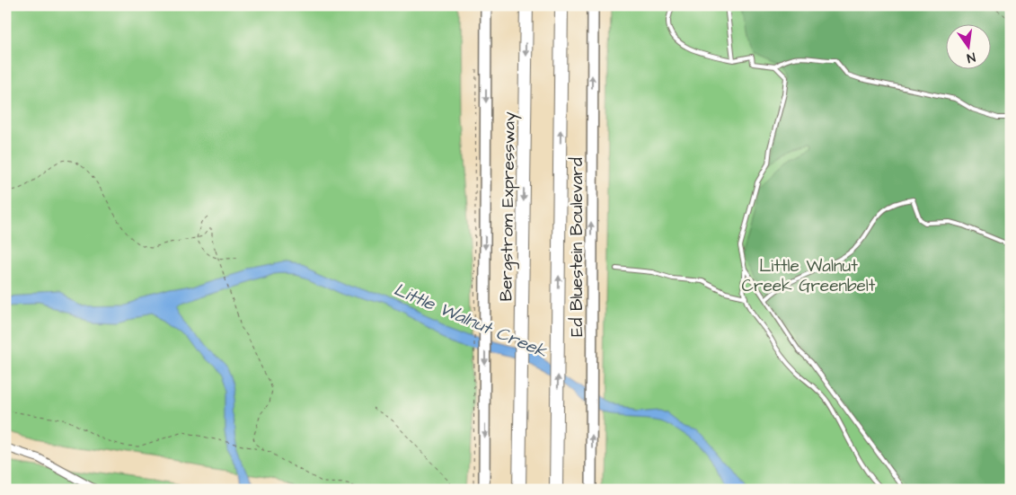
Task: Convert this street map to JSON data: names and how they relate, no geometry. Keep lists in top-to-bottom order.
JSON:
{
  "streets": {
    "highway": ["Bergstrom Expressway"],
    "main road": ["Ed Bluestein Boulevard"]
  },
  "one_way": ["Ed Bluestein Boulevard"],
  "water": ["Little Walnut Creek"],
  "parks": ["Little Walnut Creek Greenbelt"],
  "north": "bottom"
}
